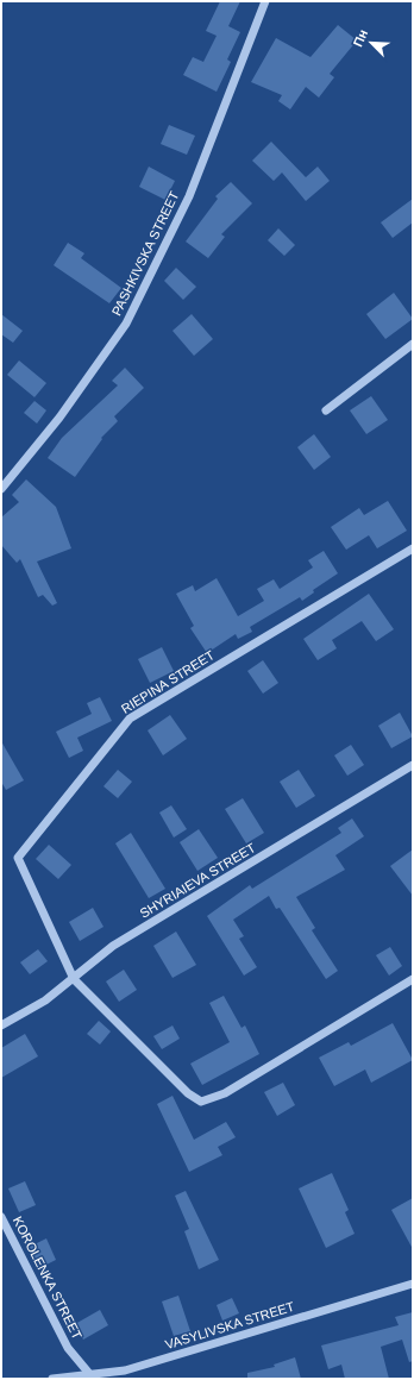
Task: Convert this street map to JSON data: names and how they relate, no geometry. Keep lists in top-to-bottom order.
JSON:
{
  "streets": {
    "street": [
      "PASHKIVSKA STREET",
      "RIEPINA STREET",
      "SHYRIAIEVA STREET",
      "KOROLENKA STREET",
      "VASYLIVSKA STREET"
    ]
  },
  "crossings": [
    ["RIEPINA STREET", "SHYRIAIEVA STREET"],
    ["KOROLENKA STREET", "VASYLIVSKA STREET"]
  ],
  "north": "top left"
}
